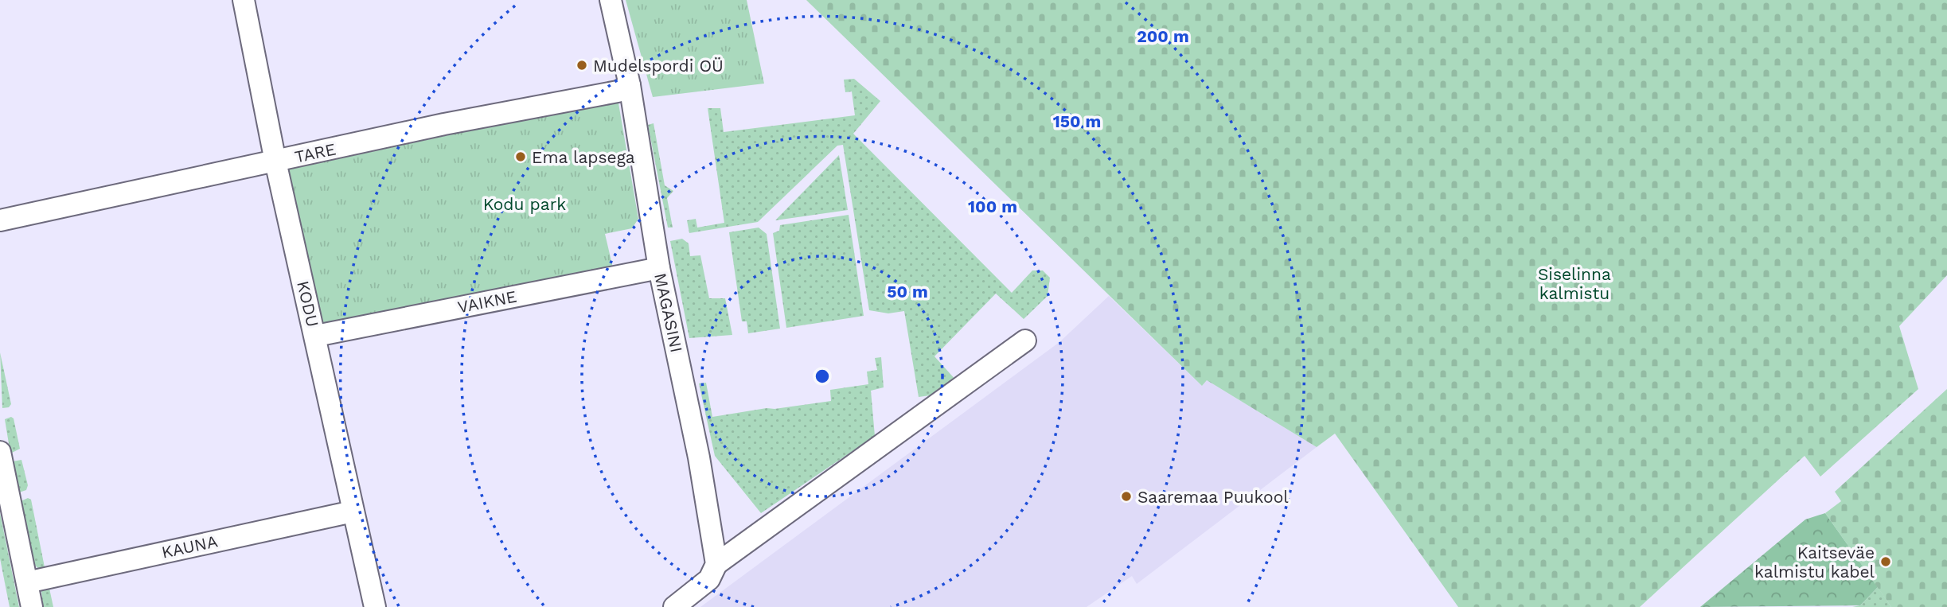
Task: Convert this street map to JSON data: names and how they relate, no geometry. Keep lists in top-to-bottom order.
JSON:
{
  "streets": {
    "street": [
      "TARE",
      "VAIKNE",
      "KODU",
      "MAGASINI",
      "KAUNA"
    ]
  },
  "crossings": [
    ["TARE", "KODU"],
    ["TARE", "MAGASINI"],
    ["VAIKNE", "KODU"],
    ["VAIKNE", "MAGASINI"],
    ["KODU", "KAUNA"]
  ],
  "parks": ["Kodu park", "Siselinna kalmistu"],
  "places": [
    "Mudelspordi OÜ",
    "Ema lapsega",
    "Saaremaa Puukool",
    "Kaitseväe kalmistu kabel"
  ],
  "rings": [
    "200 m",
    "150 m",
    "100 m",
    "50 m"
  ]
}
